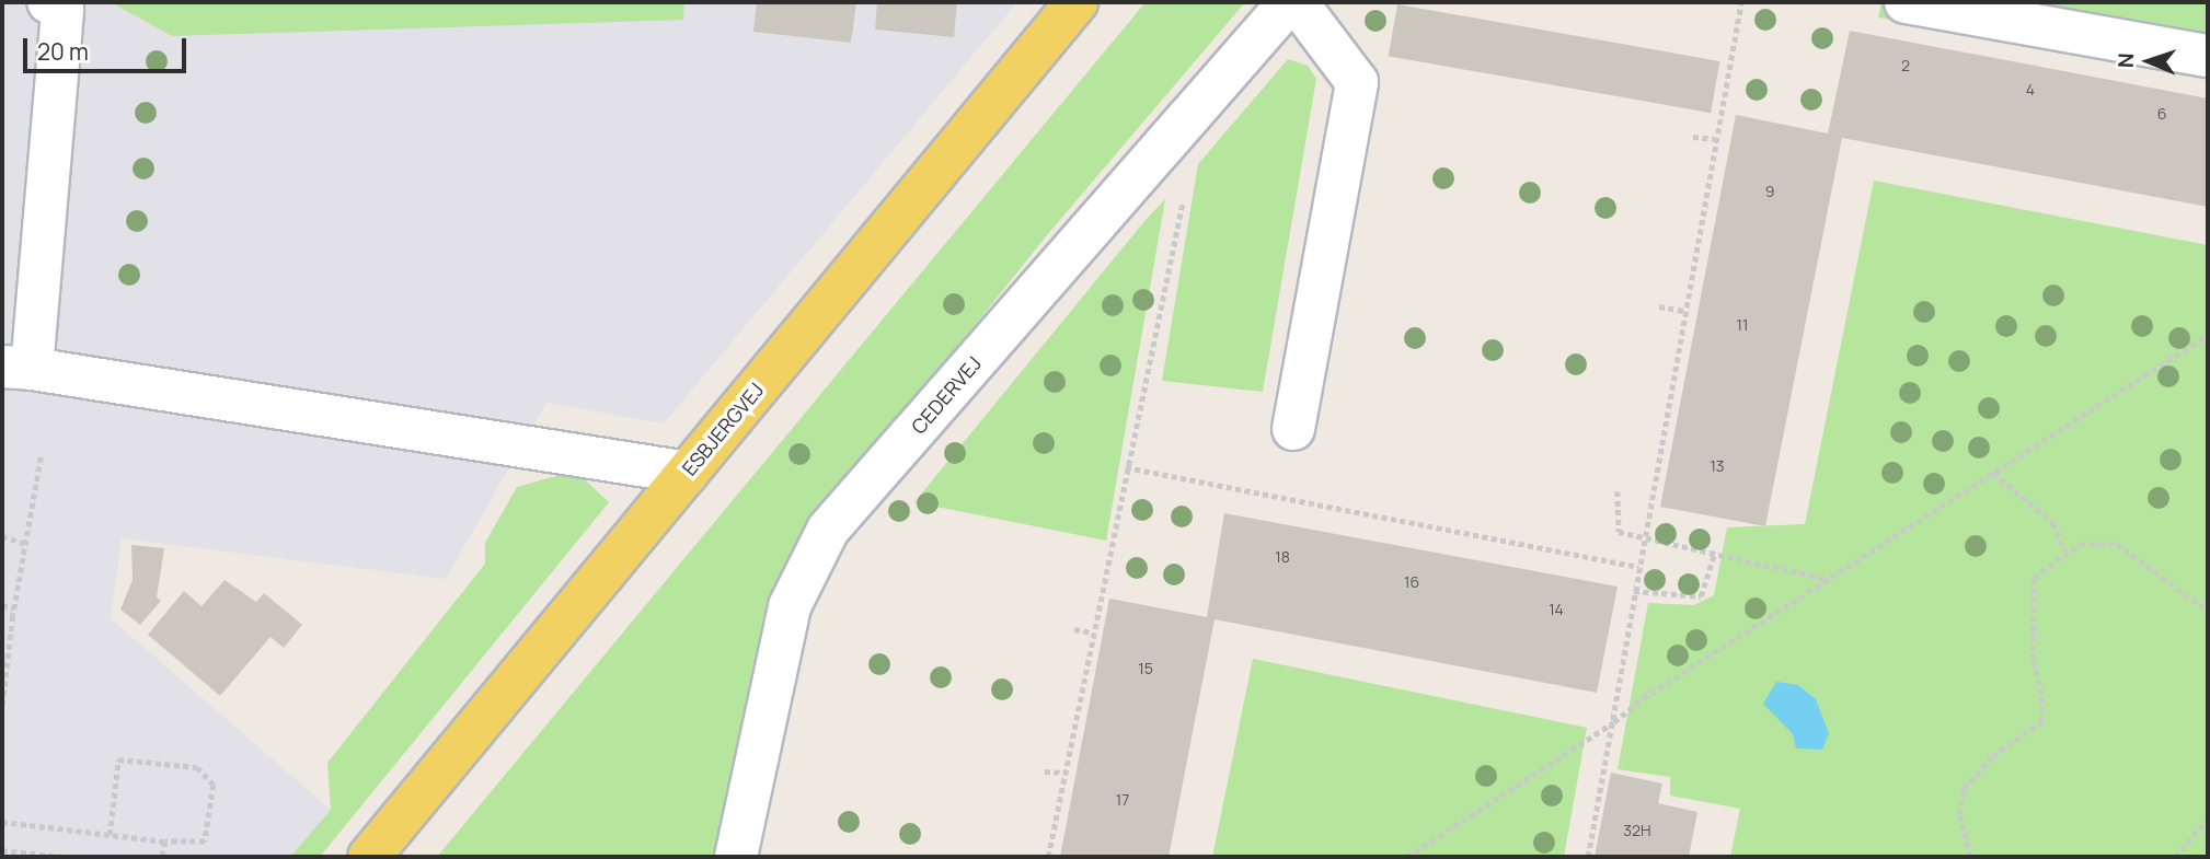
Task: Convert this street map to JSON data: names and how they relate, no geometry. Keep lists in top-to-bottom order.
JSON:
{
  "streets": {
    "main road": ["ESBJERGVEJ"],
    "street": ["CEDERVEJ"]
  },
  "house_numbers": [
    "2",
    "4",
    "6",
    "9",
    "11",
    "13",
    "18",
    "16",
    "14",
    "15",
    "17",
    "32H"
  ],
  "scale_bar": "20 m",
  "north": "left"
}
